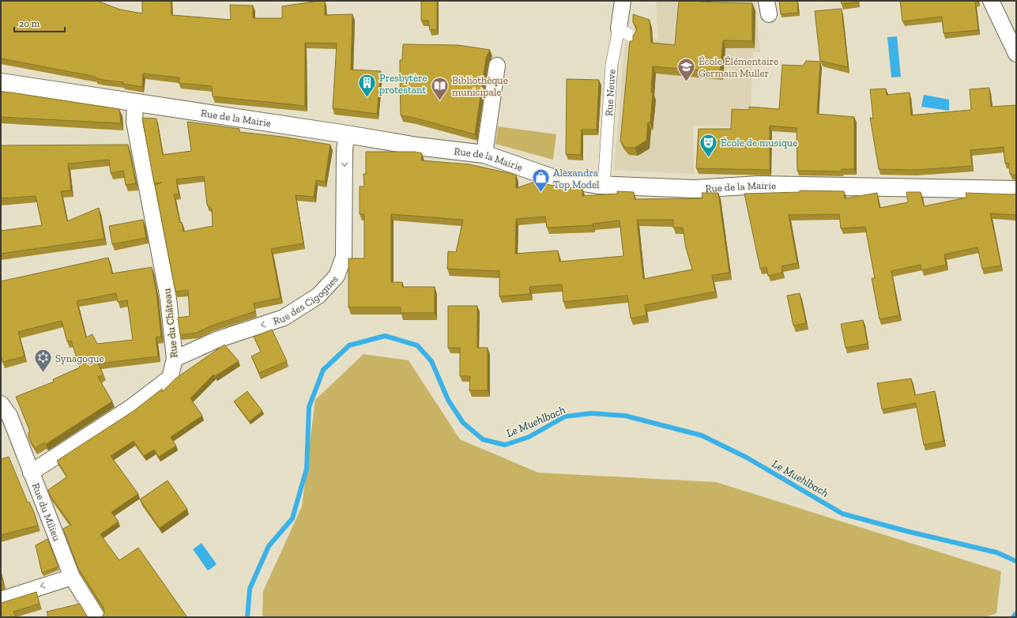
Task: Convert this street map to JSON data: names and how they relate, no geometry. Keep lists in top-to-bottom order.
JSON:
{
  "streets": {
    "street": [
      "Rue Neuve",
      "Rue de la Mairie",
      "Rue des Cigognes",
      "Rue du Château",
      "Rue du Milieu"
    ]
  },
  "crossings": [
    ["Rue Neuve", "Rue de la Mairie"],
    ["Rue de la Mairie", "Rue des Cigognes"],
    ["Rue de la Mairie", "Rue du Château"],
    ["Rue des Cigognes", "Rue du Château"],
    ["Rue du Château", "Rue du Milieu"]
  ],
  "one_way": ["Rue des Cigognes"],
  "water": ["Le Muehlbach"],
  "places": {
    "school or university": ["École Élémentaire Germain Muller"],
    "building": ["Presbytère protestant"],
    "library": ["Bibliothèque municipale"],
    "theatre": ["École de musique"],
    "shop": ["Alexandra Top Model"],
    "synagogue": ["Synagogue"]
  },
  "scale_bar": "20 m"
}
